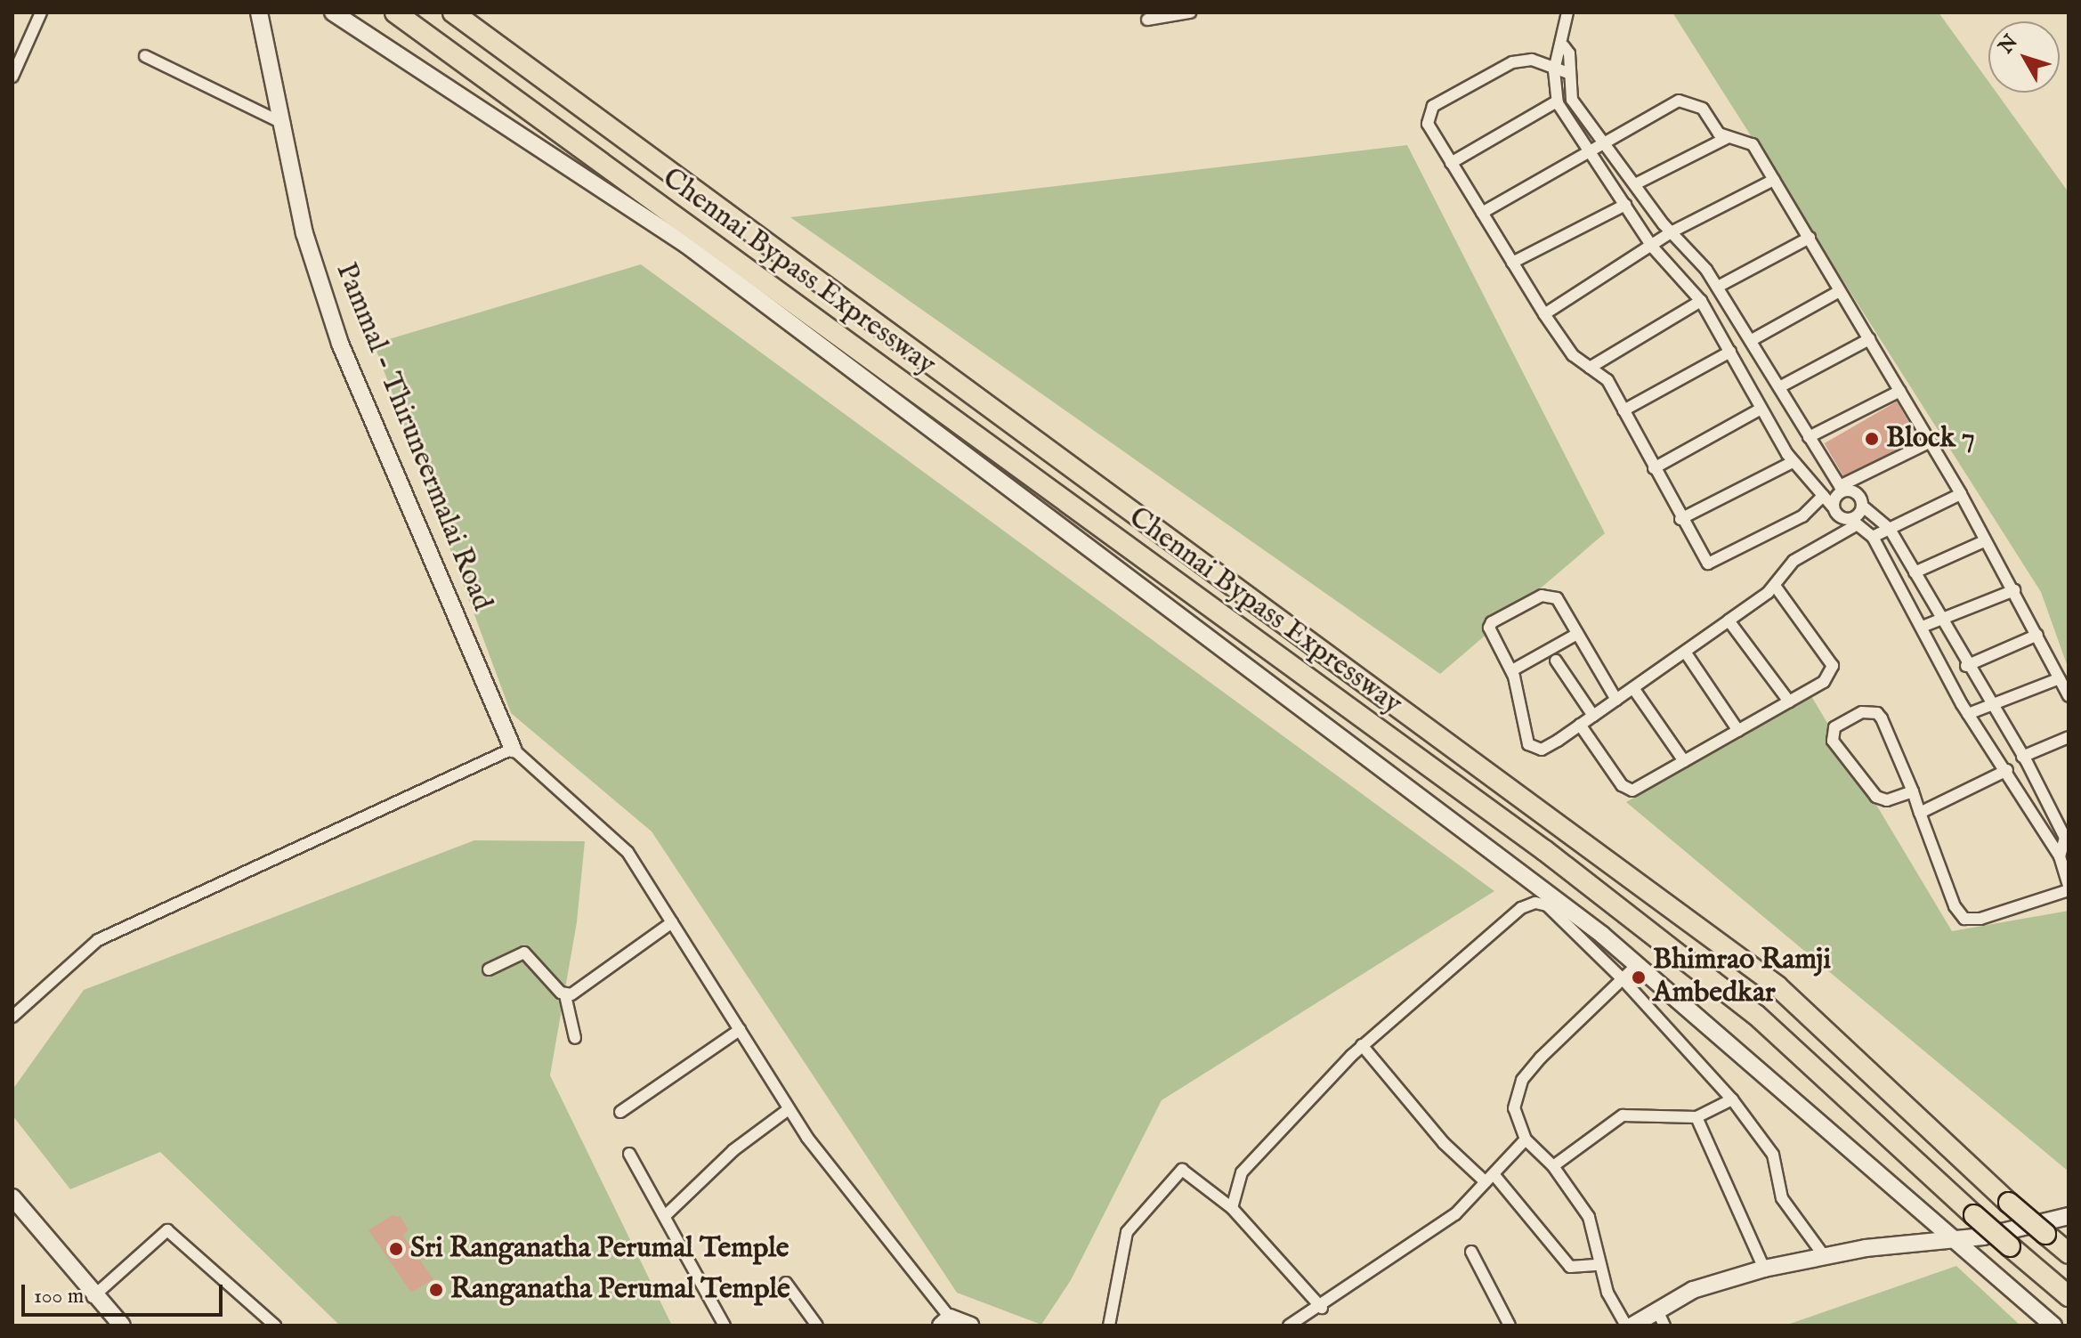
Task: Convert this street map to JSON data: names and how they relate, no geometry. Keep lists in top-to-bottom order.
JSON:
{
  "streets": {
    "highway": ["Chennai Bypass Expressway"],
    "street": ["Pammal - Thiruneermalai Road"]
  },
  "places": [
    "Block 7",
    "Bhimrao Ramji Ambedkar",
    "Sri Ranganatha Perumal Temple",
    "Ranganatha Perumal Temple"
  ],
  "scale_bar": "100 m",
  "north": "top left"
}
